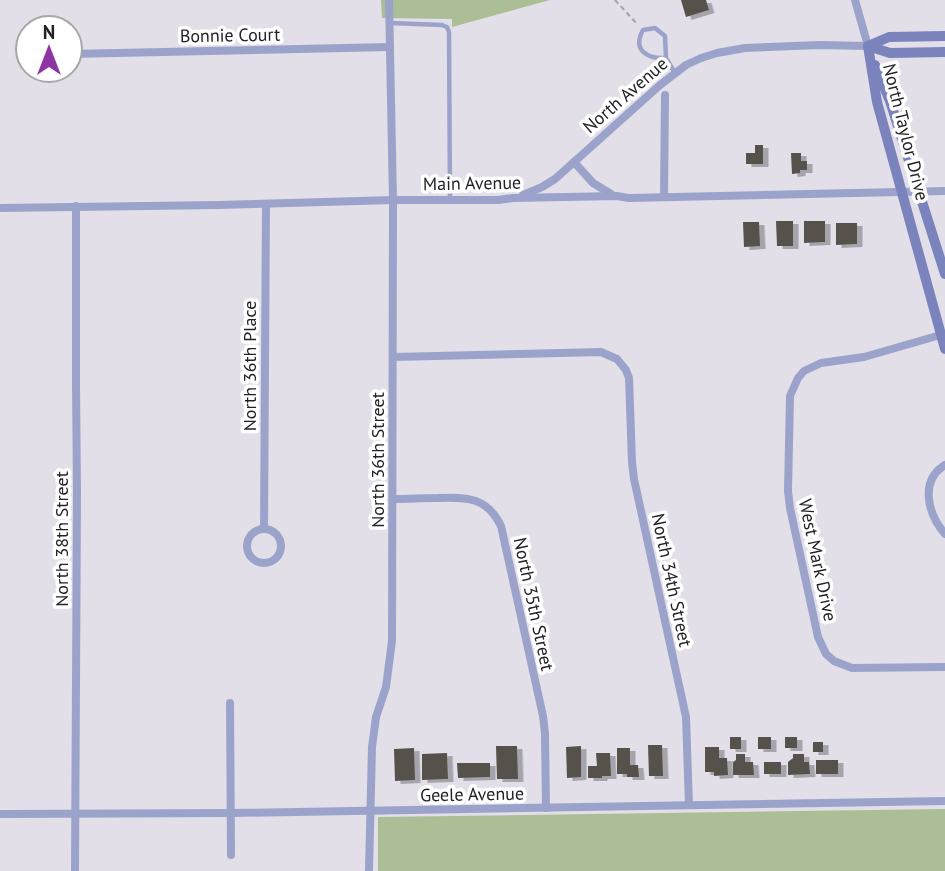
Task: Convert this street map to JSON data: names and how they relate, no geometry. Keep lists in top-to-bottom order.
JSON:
{
  "streets": {
    "main road": ["North Avenue", "North Taylor Drive"],
    "street": [
      "Bonnie Court",
      "Main Avenue",
      "North 36th Place",
      "North 36th Street",
      "North 38th Street",
      "West Mark Drive",
      "North 34th Street",
      "North 35th Street",
      "Geele Avenue"
    ]
  },
  "crossings": [
    ["Bonnie Court", "North 36th Street"],
    ["North Avenue", "North Taylor Drive"],
    ["North Avenue", "Main Avenue"],
    ["North Taylor Drive", "Main Avenue"],
    ["North Taylor Drive", "West Mark Drive"],
    ["Main Avenue", "North 36th Place"],
    ["Main Avenue", "North 36th Street"],
    ["Main Avenue", "North 38th Street"],
    ["North 36th Street", "North 34th Street"],
    ["North 36th Street", "North 35th Street"],
    ["North 36th Street", "Geele Avenue"],
    ["North 38th Street", "Geele Avenue"],
    ["North 34th Street", "Geele Avenue"],
    ["North 35th Street", "Geele Avenue"]
  ],
  "north": "top"
}
